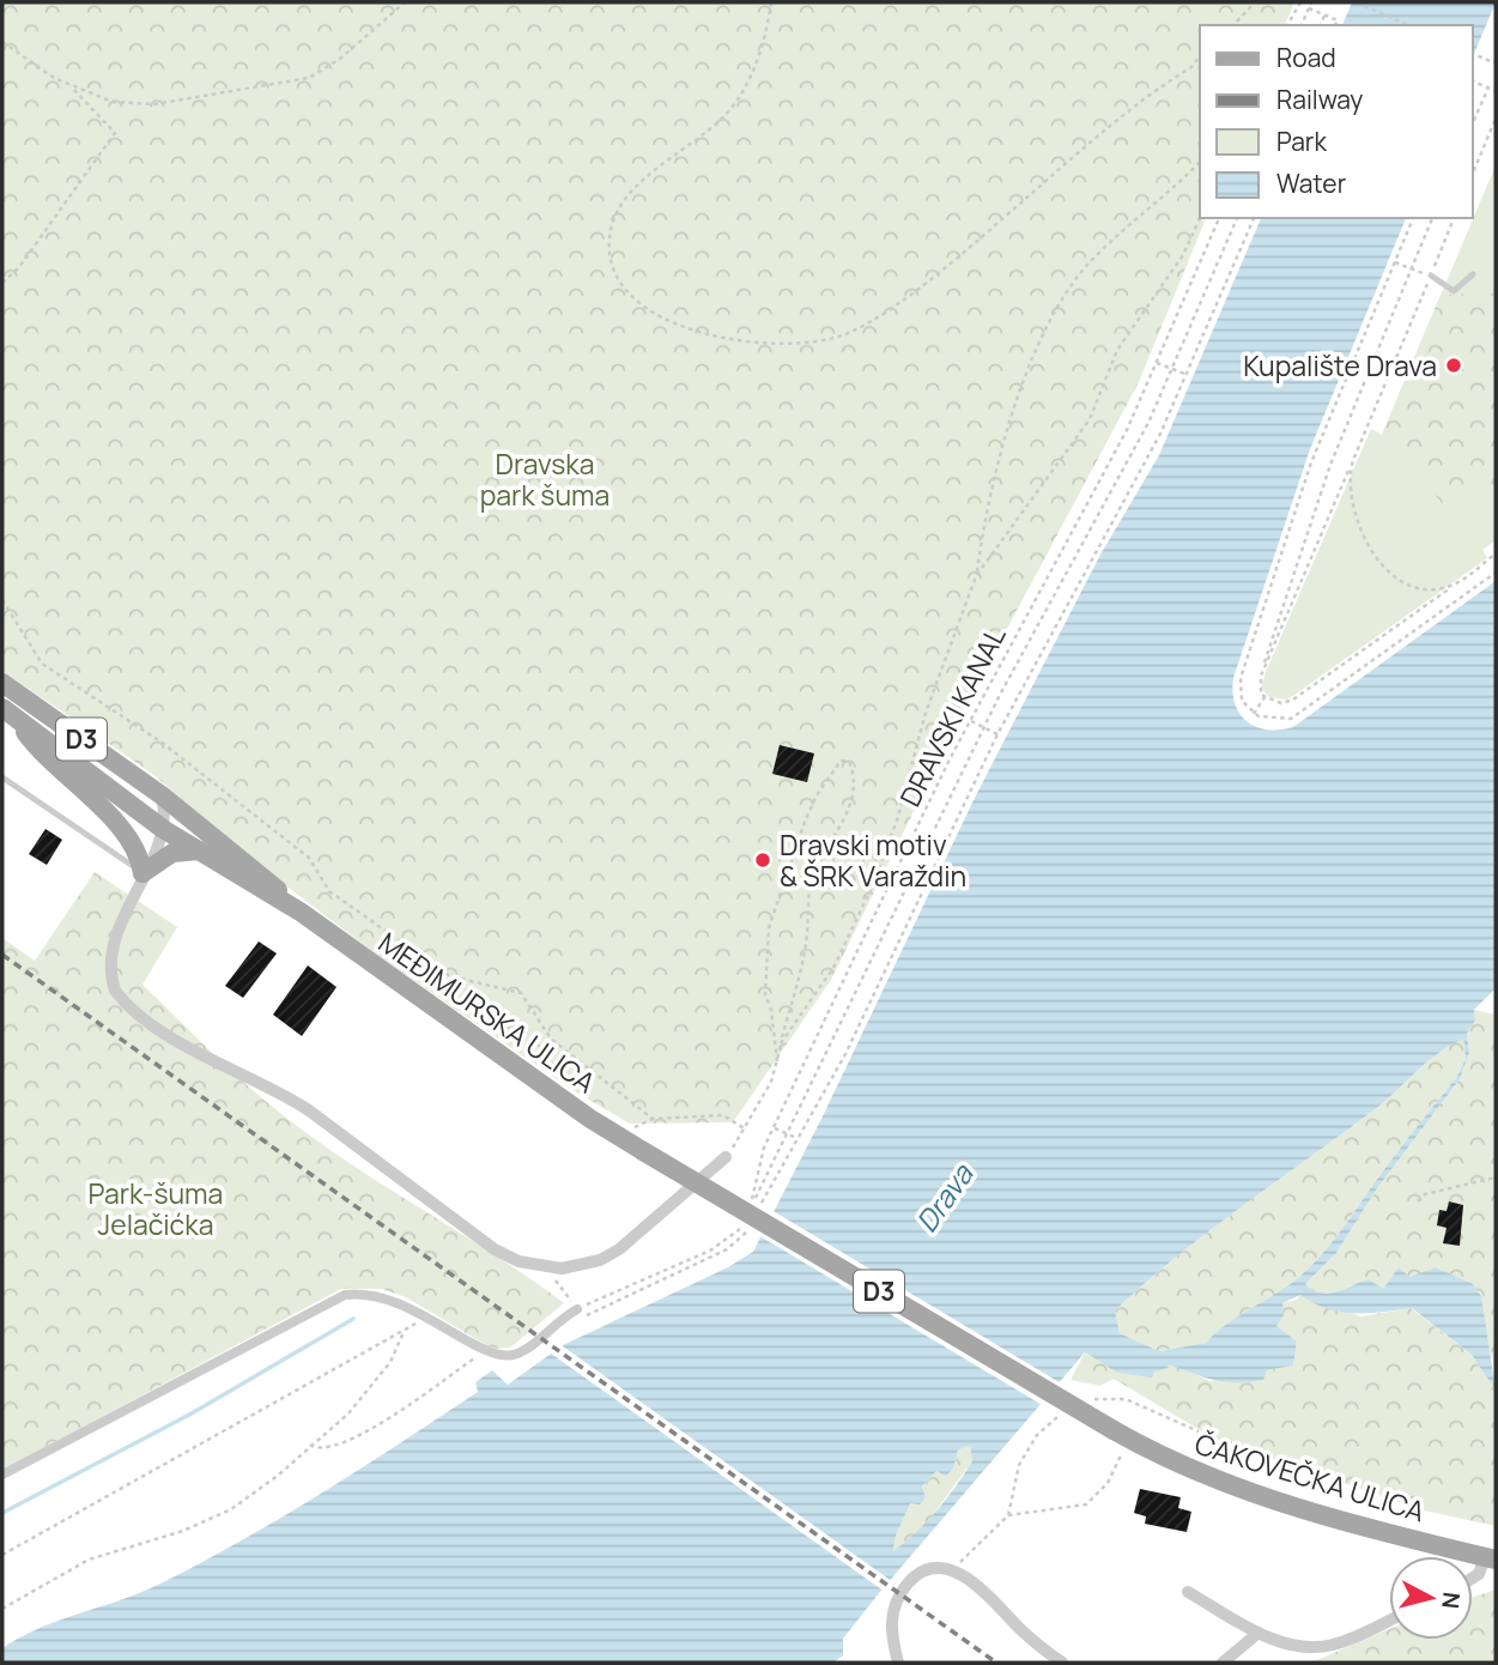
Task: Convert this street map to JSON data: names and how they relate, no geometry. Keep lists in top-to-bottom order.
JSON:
{
  "streets": {
    "main road": ["D3", "MEĐIMURSKA ULICA", "ČAKOVEČKA ULICA"],
    "path": ["DRAVSKI KANAL"]
  },
  "crossings": [
    ["MEĐIMURSKA ULICA", "ČAKOVEČKA ULICA"]
  ],
  "water": ["Drava"],
  "parks": ["Dravska park šuma", "Park-šuma Jelačićka"],
  "places": ["Kupalište Drava", "Dravski motiv & ŠRK Varaždin"],
  "legend": [
    "Road",
    "Railway",
    "Park",
    "Water"
  ],
  "north": "right"
}
